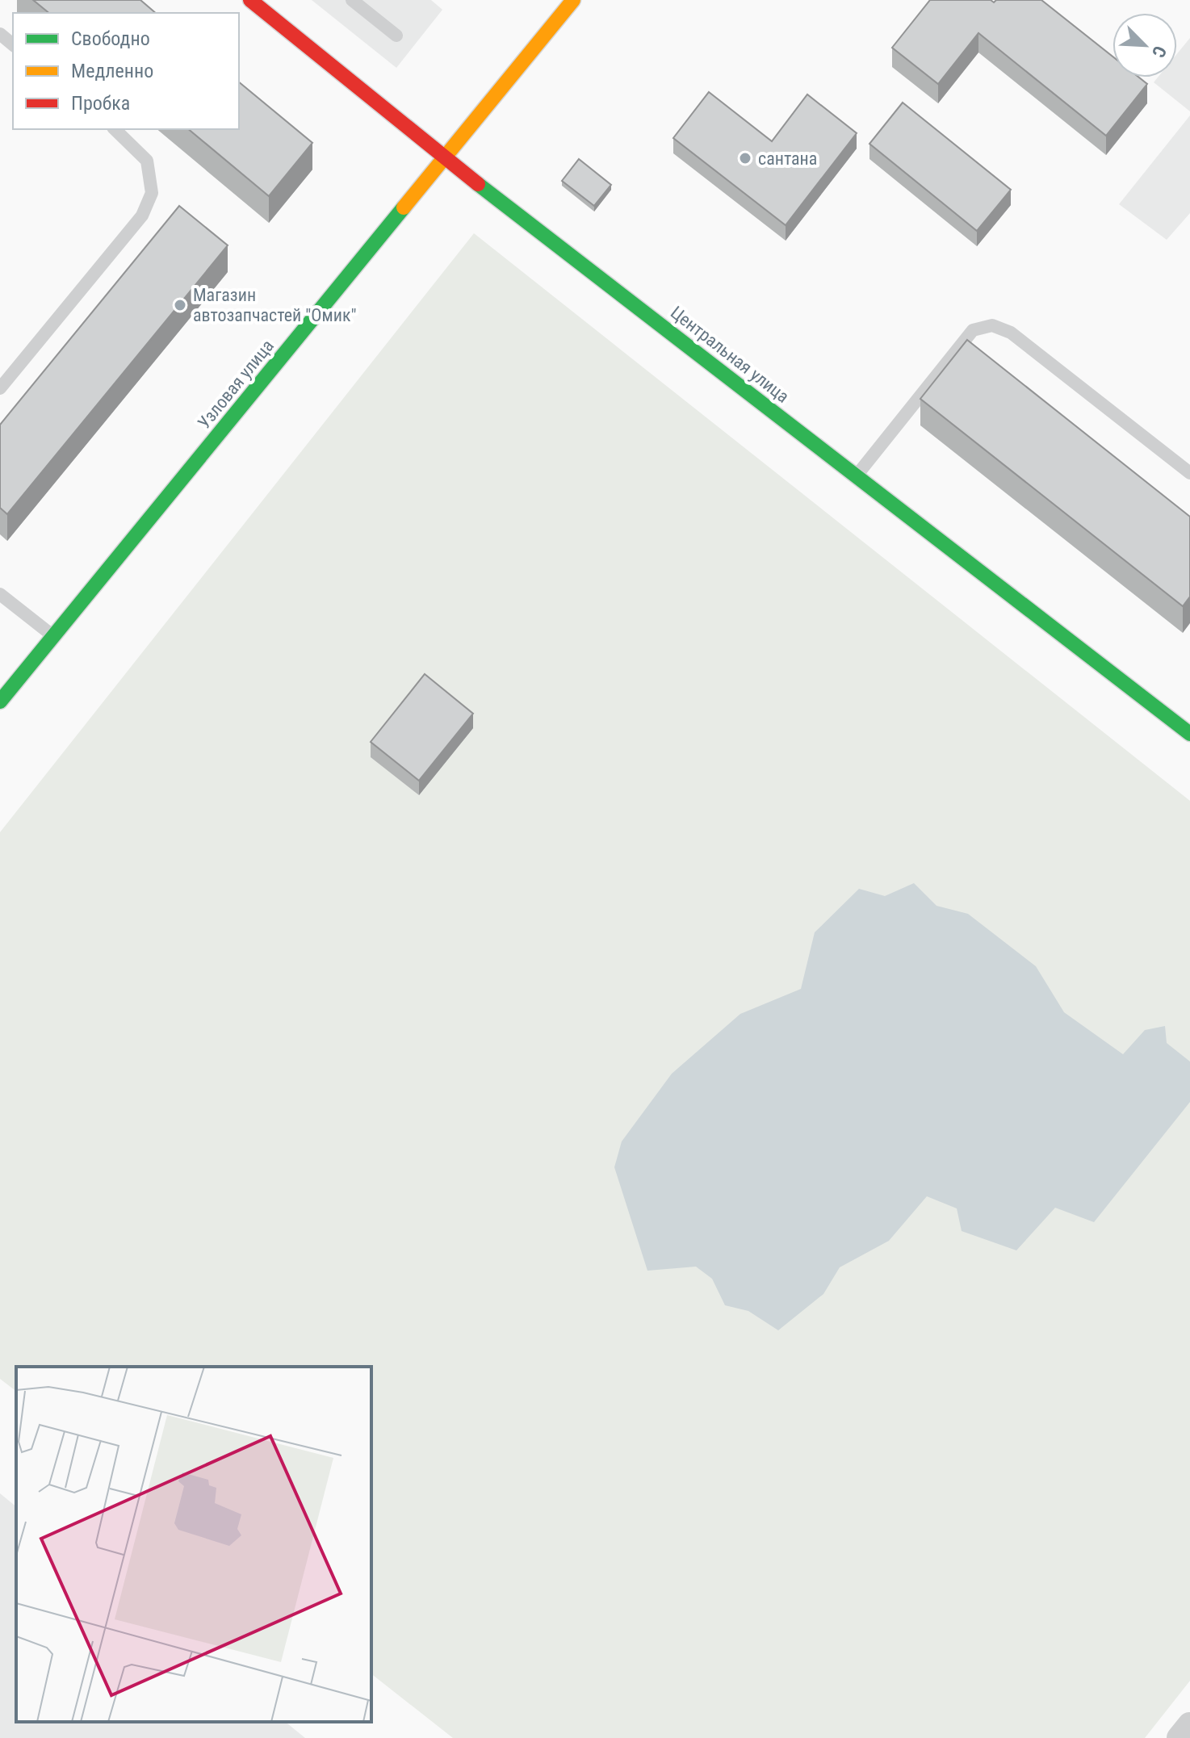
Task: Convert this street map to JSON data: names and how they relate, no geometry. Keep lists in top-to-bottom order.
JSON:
{
  "streets": {
    "street": ["Центральная улица", "Узловая улица"]
  },
  "crossings": [
    ["Центральная улица", "Узловая улица"]
  ],
  "places": ["сантана", "Магазин автозапчастей \"Омик\""],
  "legend": ["Свободно", "Медленно", "Пробка"],
  "north": "bottom right"
}
